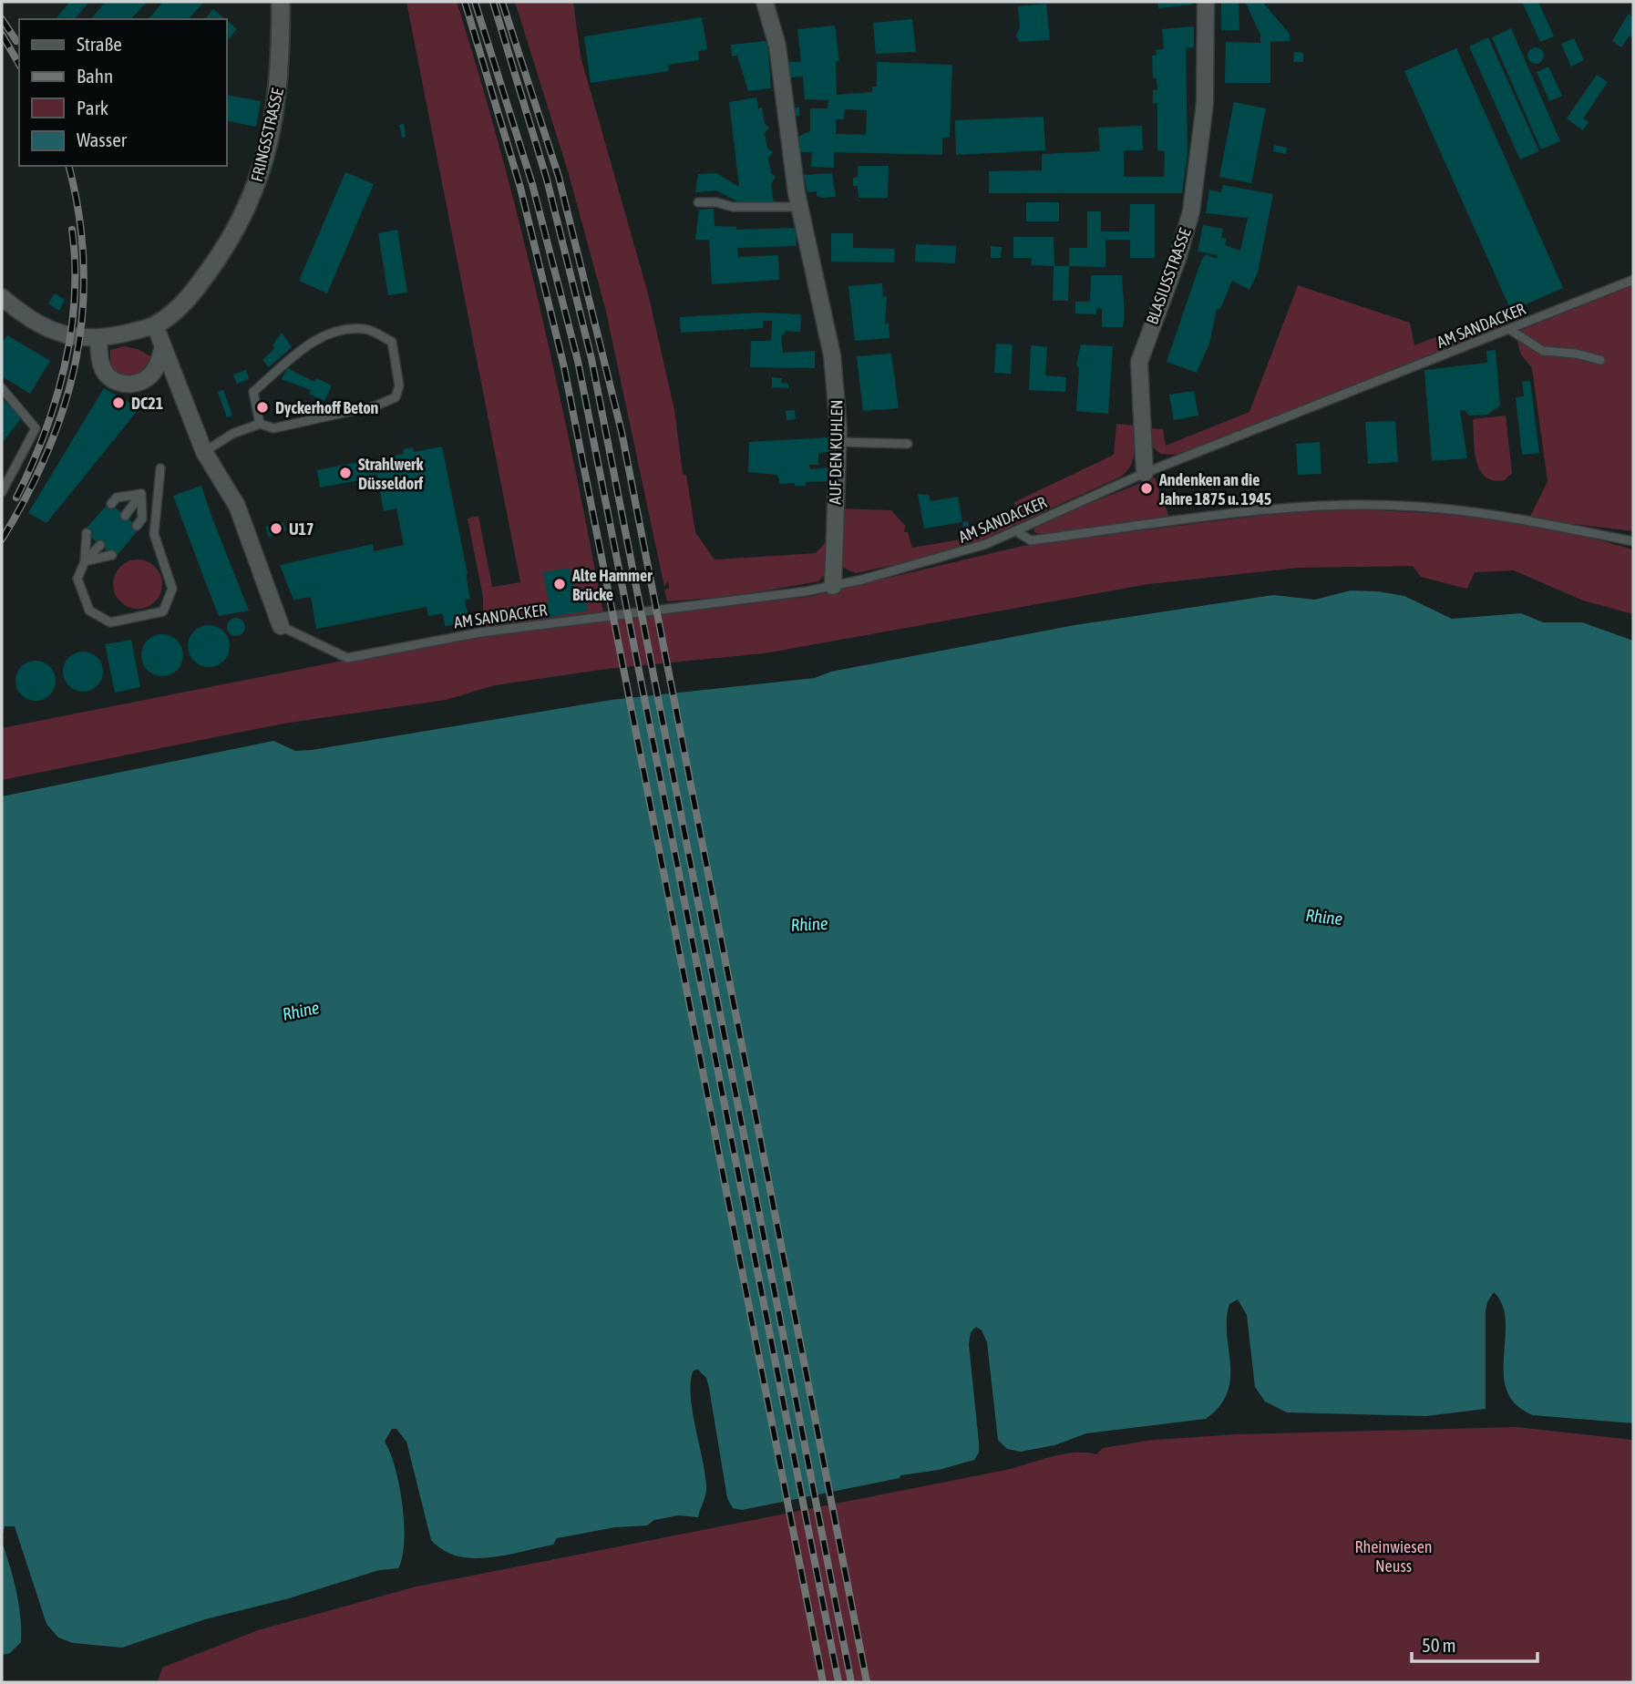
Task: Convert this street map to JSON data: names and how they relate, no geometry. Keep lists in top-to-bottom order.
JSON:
{
  "streets": {
    "street": ["FRINGSSTRASSE", "BLASIUSSTRASSE", "AUF DEN KUHLEN"],
    "lane": ["AM SANDACKER"]
  },
  "crossings": [
    ["BLASIUSSTRASSE", "AM SANDACKER"],
    ["AM SANDACKER", "AUF DEN KUHLEN"]
  ],
  "water": ["Rhine"],
  "parks": ["Rheinwiesen Neuss"],
  "places": [
    "DC21",
    "Dyckerhoff Beton",
    "Strahlwerk Düsseldorf",
    "Andenken an die Jahre 1875 u. 1945",
    "U17",
    "Alte Hammer Brücke"
  ],
  "legend": [
    "Straße",
    "Bahn",
    "Park",
    "Wasser"
  ],
  "scale_bar": "50 m"
}
